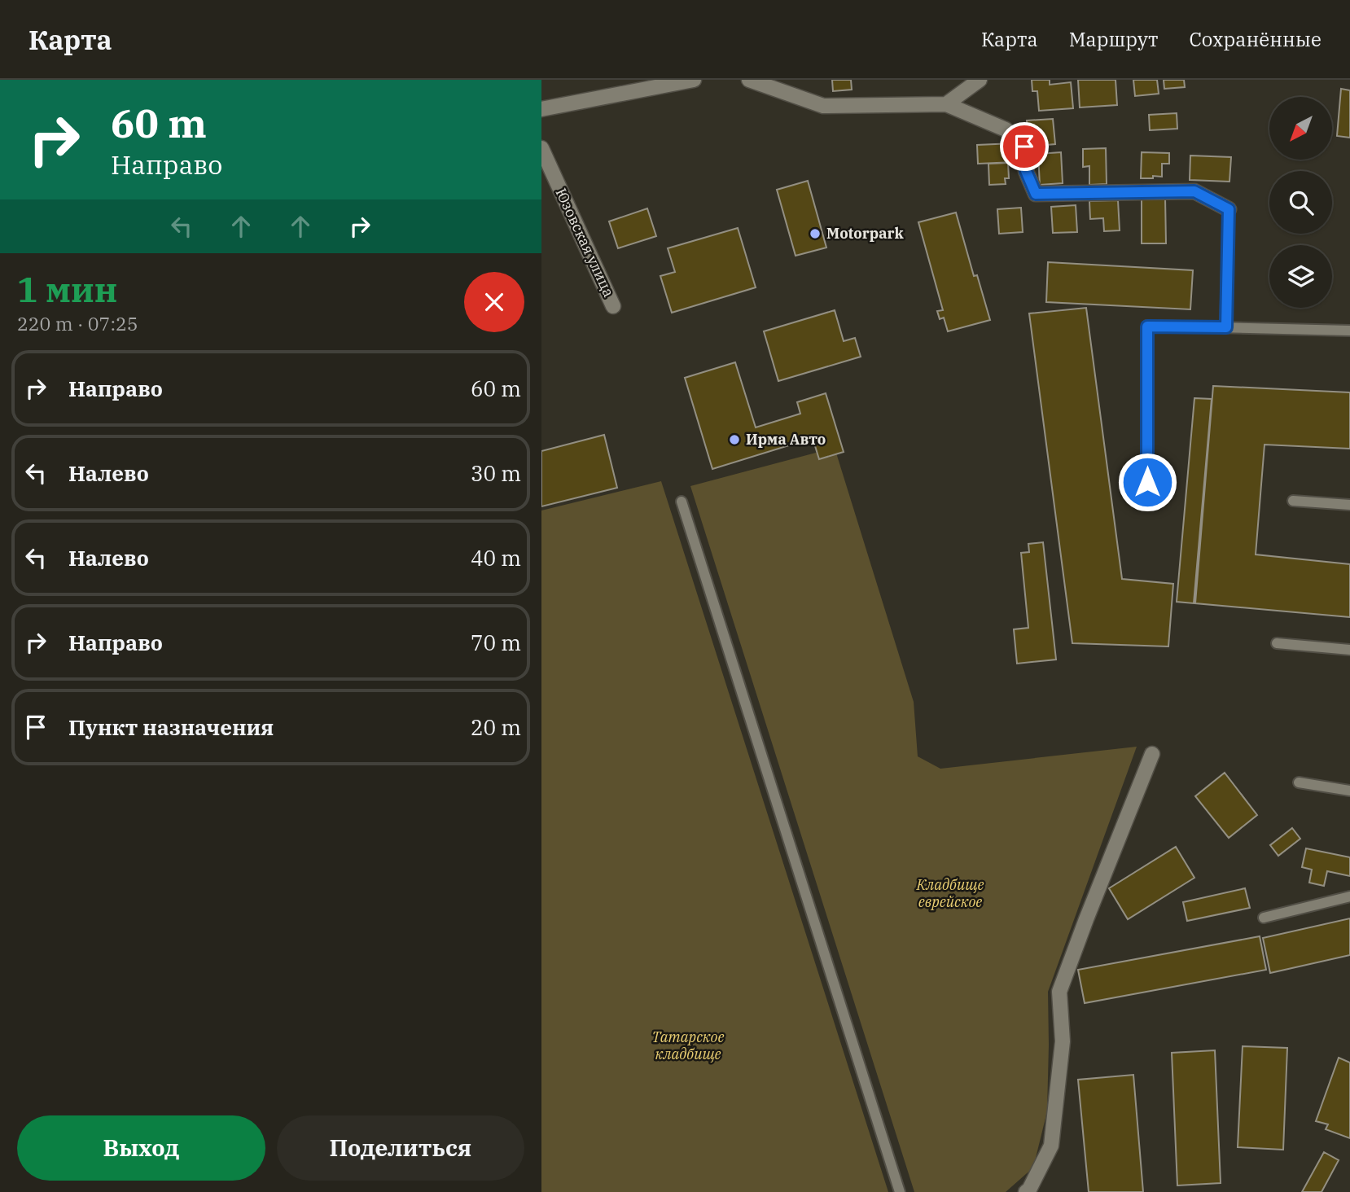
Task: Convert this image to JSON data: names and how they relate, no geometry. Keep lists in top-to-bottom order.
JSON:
{
  "streets": {
    "street": ["Юзовская улица"]
  },
  "parks": ["Кладбище еврейское", "Татарское кладбище"],
  "places": ["Motorpark", "Ирма Авто"],
  "north": "bottom left",
  "page": {
    "header": "Карта",
    "nav": ["Карта", "Маршрут", "Сохранённые"],
    "turn": ["60 m", "Направо"],
    "heading": ["1 мин", "220 m · 07:25"],
    "list": [
      {
        "name": "Направо",
        "value": "60 m"
      },
      {
        "name": "Налево",
        "value": "30 m"
      },
      {
        "name": "Налево",
        "value": "40 m"
      },
      {
        "name": "Направо",
        "value": "70 m"
      },
      {
        "name": "Пункт назначения",
        "value": "20 m"
      }
    ],
    "buttons": ["Выход", "Поделиться"]
  }
}
